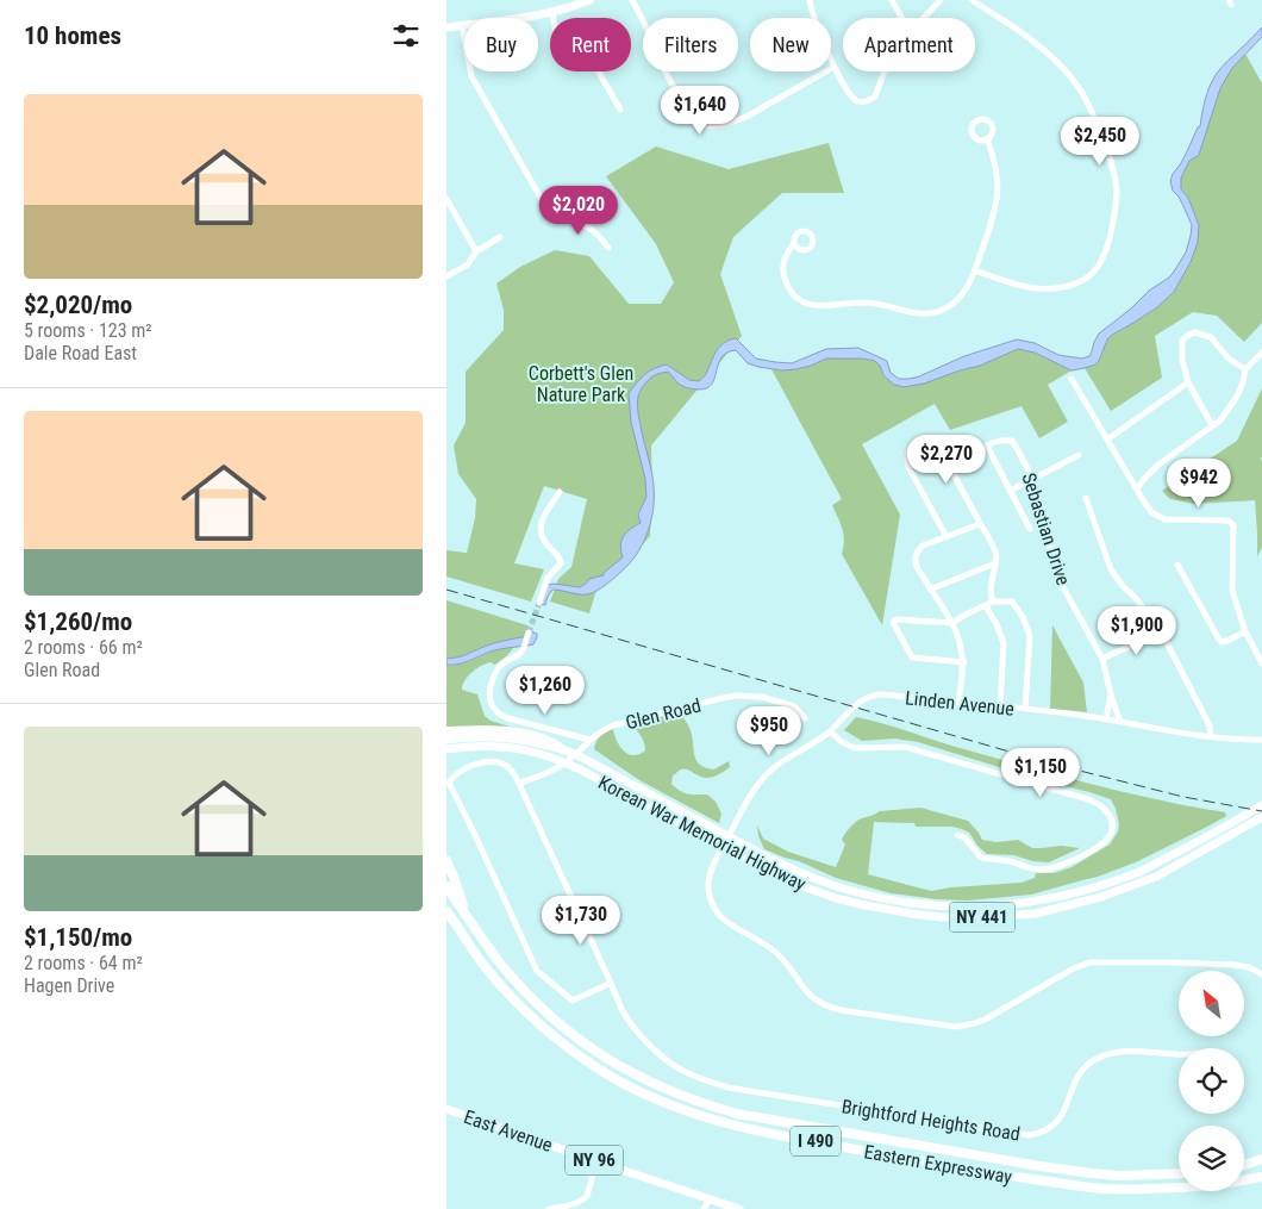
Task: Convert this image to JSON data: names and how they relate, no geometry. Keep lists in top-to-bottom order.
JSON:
{
  "streets": {
    "highway": ["I 490", "Eastern Expressway"],
    "main road": [
      "Korean War Memorial Highway",
      "NY 441",
      "East Avenue",
      "NY 96"
    ],
    "street": [
      "Sebastian Drive",
      "Linden Avenue",
      "Glen Road",
      "Brightford Heights Road"
    ]
  },
  "crossings": [
    ["Sebastian Drive", "Linden Avenue"],
    ["Linden Avenue", "Korean War Memorial Highway"],
    ["Glen Road", "Korean War Memorial Highway"],
    ["Glen Road", "Brightford Heights Road"]
  ],
  "parks": ["Corbett's Glen Nature Park"],
  "north": "top left",
  "page": {
    "heading": "10 homes",
    "chip": [
      "Buy",
      "Rent",
      "Filters",
      "New",
      "Apartment"
    ],
    "list": [
      {
        "name": "$2,020/mo",
        "note": "5 rooms · 123 m² · Dale Road East"
      },
      {
        "name": "$1,260/mo",
        "note": "2 rooms · 66 m² · Glen Road"
      },
      {
        "name": "$1,150/mo",
        "note": "2 rooms · 64 m² · Hagen Drive"
      }
    ],
    "price": [
      "$1,640",
      "$2,450",
      "$2,020",
      "$2,270",
      "$942",
      "$1,900",
      "$1,260",
      "$950",
      "$1,150",
      "$1,730"
    ]
  }
}
